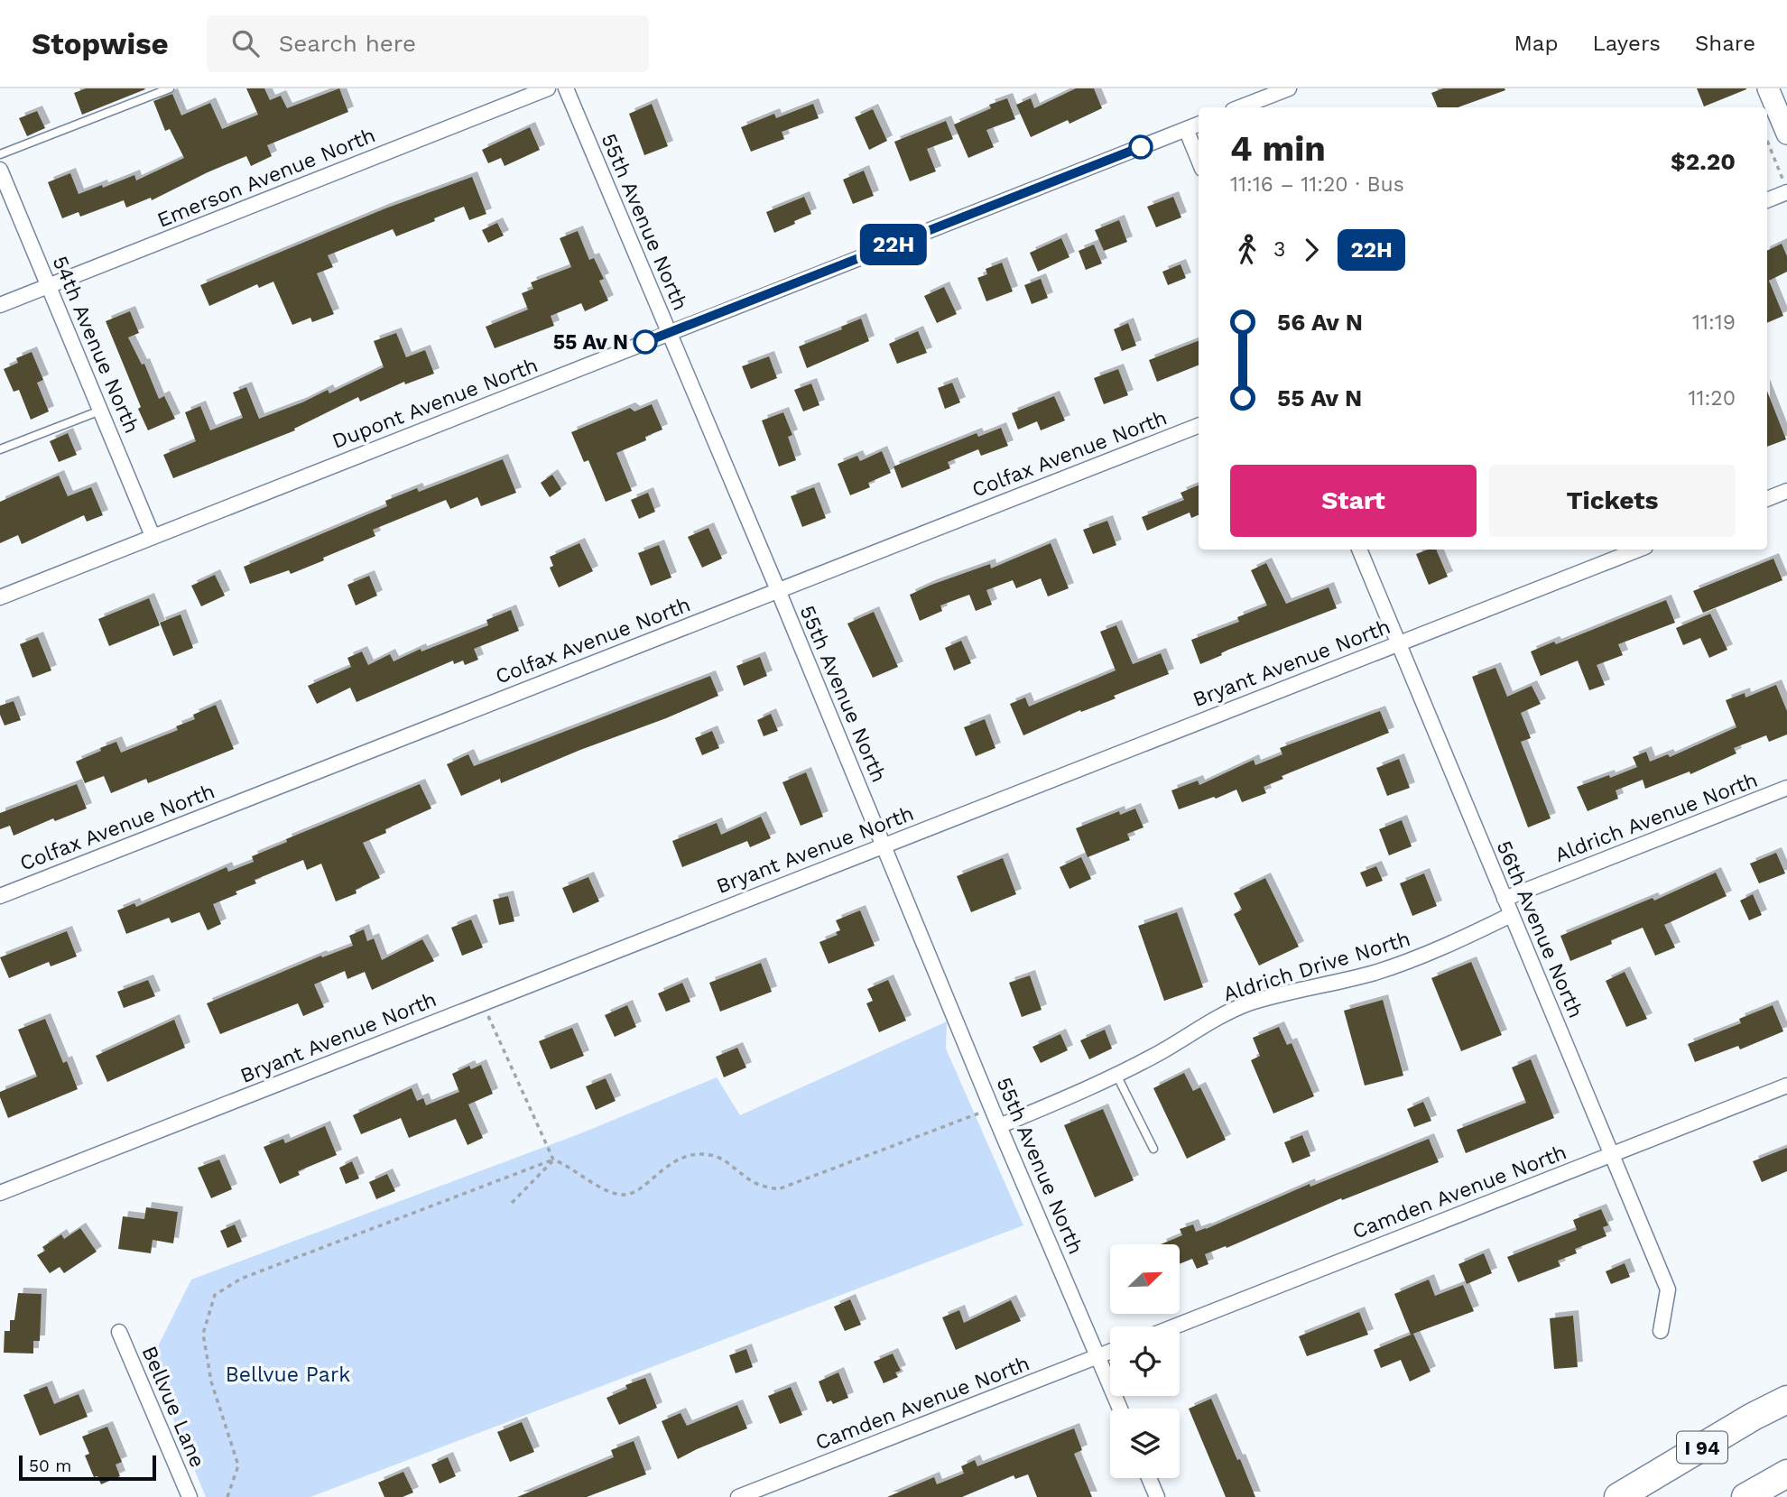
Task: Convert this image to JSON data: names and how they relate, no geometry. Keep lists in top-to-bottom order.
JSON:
{
  "streets": {
    "highway": ["I 94"],
    "street": [
      "Emerson Avenue North",
      "55th Avenue North",
      "54th Avenue North",
      "Dupont Avenue North",
      "Colfax Avenue North",
      "Bryant Avenue North",
      "Aldrich Avenue North",
      "56th Avenue North",
      "Aldrich Drive North",
      "Camden Avenue North",
      "Bellvue Lane"
    ]
  },
  "crossings": [
    ["Emerson Avenue North", "54th Avenue North"],
    ["55th Avenue North", "Dupont Avenue North"],
    ["55th Avenue North", "Colfax Avenue North"],
    ["55th Avenue North", "Bryant Avenue North"],
    ["55th Avenue North", "Aldrich Drive North"],
    ["55th Avenue North", "Camden Avenue North"],
    ["54th Avenue North", "Dupont Avenue North"],
    ["Bryant Avenue North", "56th Avenue North"],
    ["Aldrich Avenue North", "56th Avenue North"],
    ["56th Avenue North", "Aldrich Drive North"],
    ["56th Avenue North", "Camden Avenue North"]
  ],
  "parks": ["Bellvue Park"],
  "places": ["55 Av N"],
  "lines": ["bus line 22H"],
  "scale_bar": "50 m",
  "north": "top right",
  "page": {
    "header": "Stopwise",
    "search": "Search here",
    "nav": ["Map", "Layers", "Share"],
    "on_map": "22H",
    "heading": ["4 min", "11:16 – 11:20 · Bus", "$2.20"],
    "legs": ["3", "22H"],
    "list": [
      {
        "name": "56 Av N",
        "value": "11:19"
      },
      {
        "name": "55 Av N",
        "value": "11:20"
      }
    ],
    "buttons": ["Start", "Tickets"],
    "scale": "50 m"
  }
}
